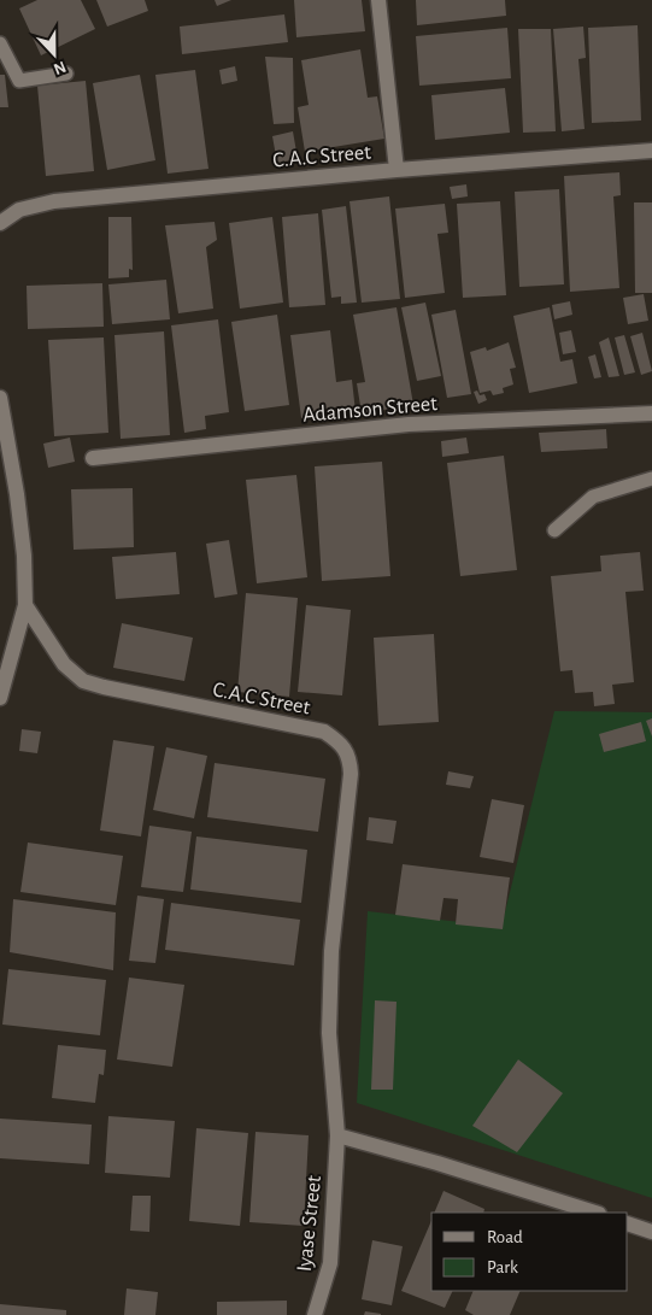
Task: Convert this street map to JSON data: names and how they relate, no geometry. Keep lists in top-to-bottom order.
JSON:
{
  "streets": {
    "street": ["C.A.C Street", "Adamson Street", "Iyase Street"]
  },
  "crossings": [
    ["C.A.C Street", "Iyase Street"]
  ],
  "legend": ["Road", "Park"],
  "north": "bottom"
}
